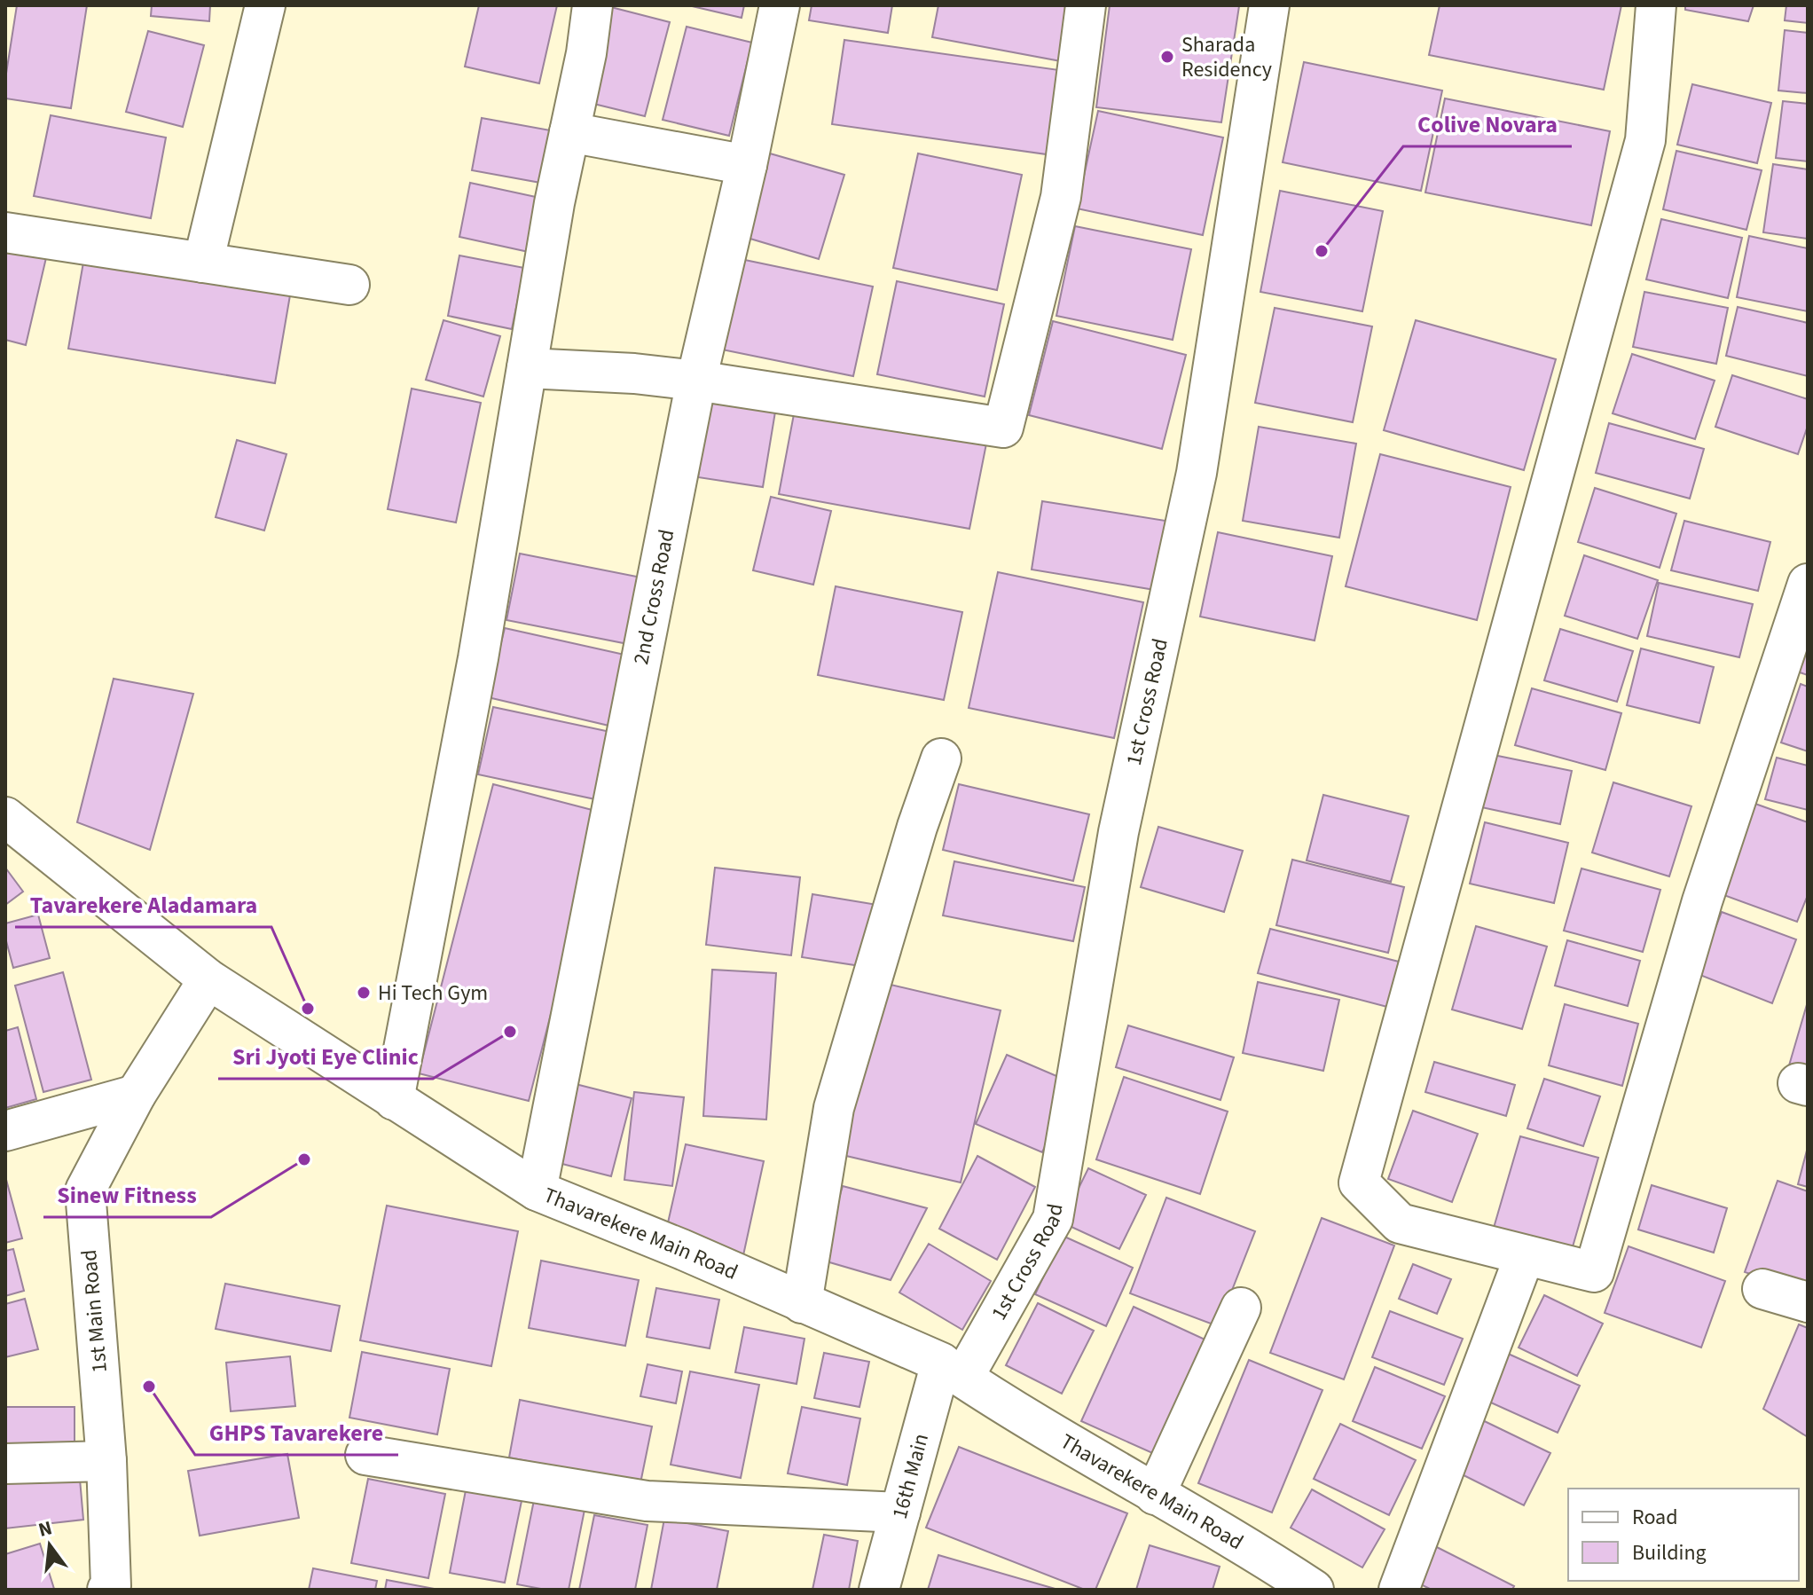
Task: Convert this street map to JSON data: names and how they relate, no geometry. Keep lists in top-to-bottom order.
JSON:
{
  "streets": {
    "street": [
      "2nd Cross Road",
      "1st Cross Road",
      "Thavarekere Main Road",
      "1st Main Road",
      "16th Main"
    ]
  },
  "crossings": [
    ["2nd Cross Road", "Thavarekere Main Road"],
    ["1st Cross Road", "Thavarekere Main Road"],
    ["1st Cross Road", "16th Main"],
    ["Thavarekere Main Road", "1st Main Road"],
    ["Thavarekere Main Road", "16th Main"]
  ],
  "places": [
    "Sharada Residency",
    "Colive Novara",
    "Hi Tech Gym",
    "Tavarekere Aladamara",
    "Sri Jyoti Eye Clinic",
    "Sinew Fitness",
    "GHPS Tavarekere"
  ],
  "legend": ["Road", "Building"],
  "north": "top"
}
